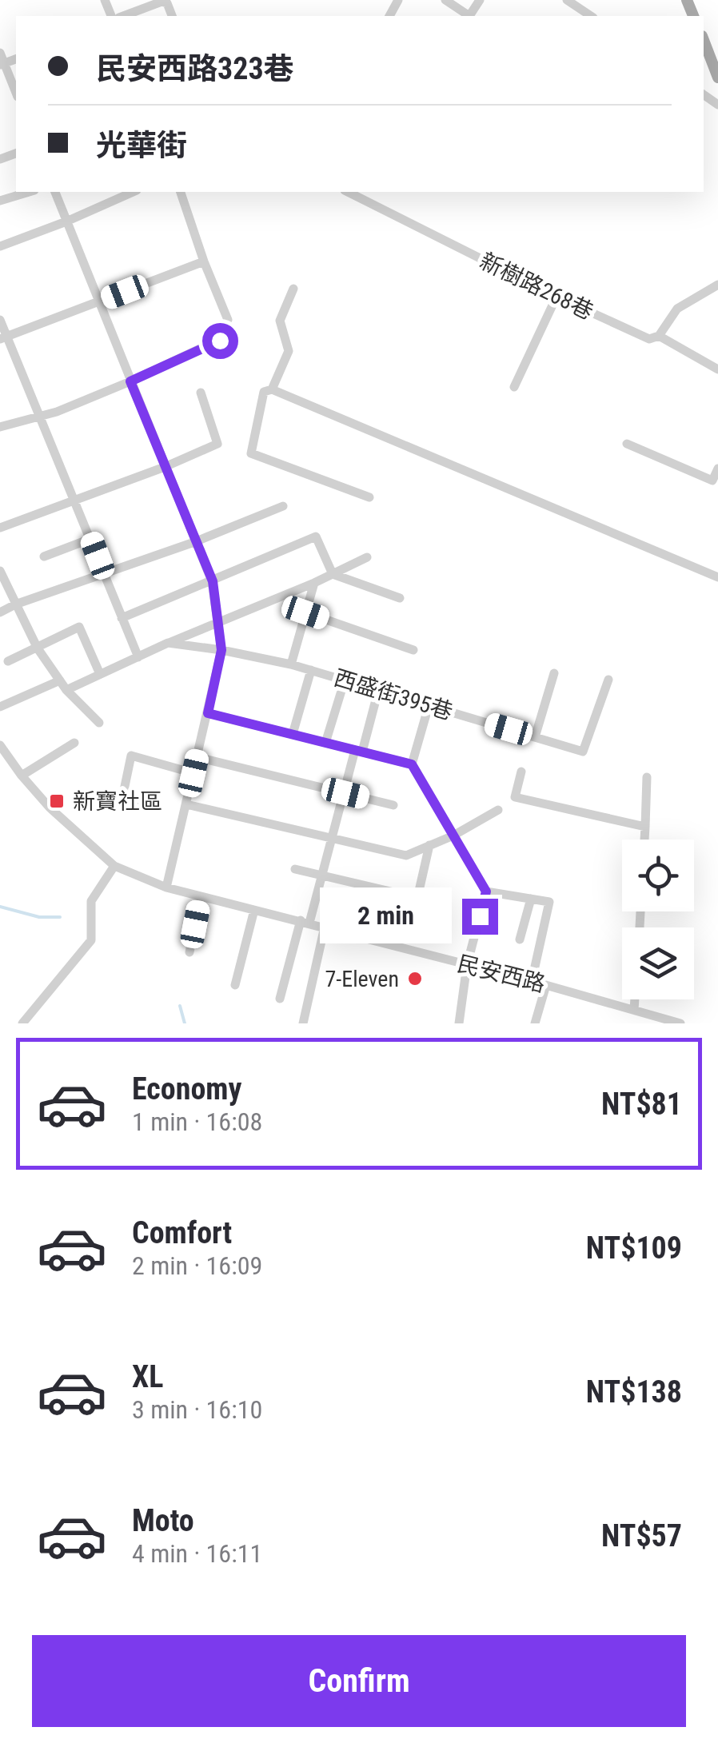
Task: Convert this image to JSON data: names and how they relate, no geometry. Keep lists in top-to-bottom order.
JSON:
{
  "streets": {
    "street": ["新樹路268巷", "西盛街395巷", "民安西路"]
  },
  "places": {
    "transit": ["新寶社區"],
    "other": ["7-Eleven"]
  },
  "page": {
    "banner": ["民安西路323巷", "光華街"],
    "bubble": "2 min",
    "list": [
      {
        "name": "Economy",
        "note": "1 min · 16:08",
        "value": "NT$81"
      },
      {
        "name": "Comfort",
        "note": "2 min · 16:09",
        "value": "NT$109"
      },
      {
        "name": "XL",
        "note": "3 min · 16:10",
        "value": "NT$138"
      },
      {
        "name": "Moto",
        "note": "4 min · 16:11",
        "value": "NT$57"
      }
    ],
    "buttons": "Confirm"
  }
}
